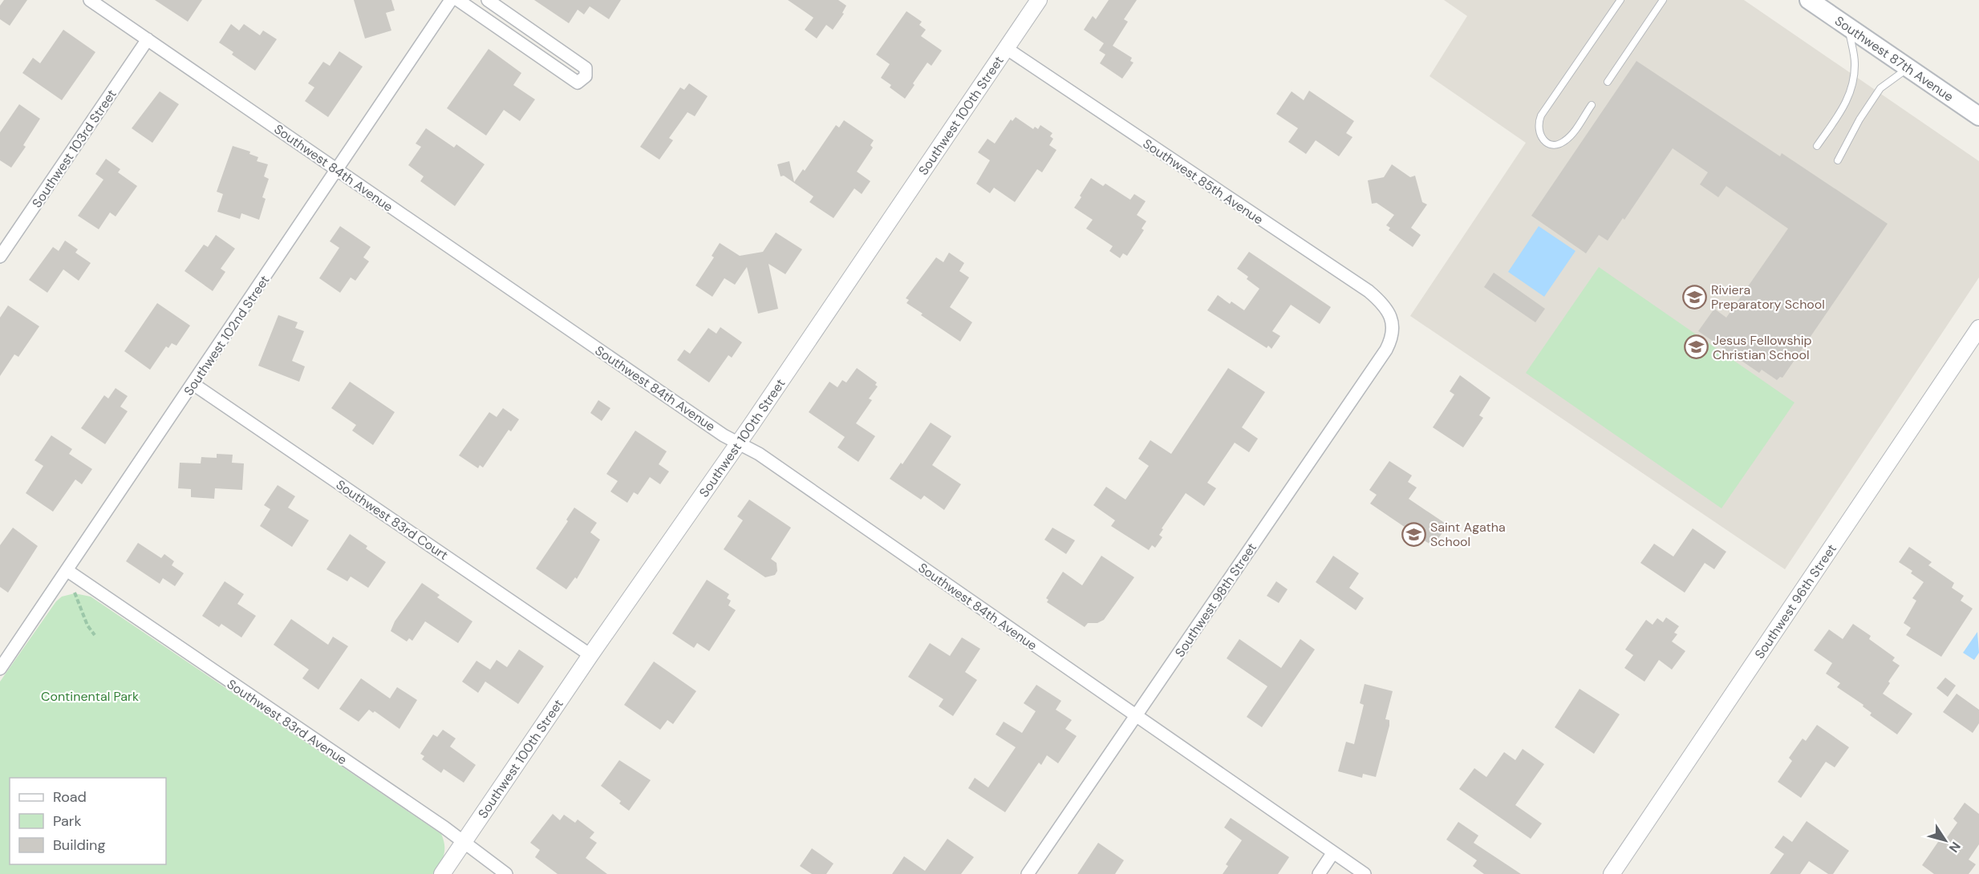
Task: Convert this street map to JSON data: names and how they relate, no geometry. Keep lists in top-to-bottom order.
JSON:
{
  "streets": {
    "main road": ["Southwest 87th Avenue"],
    "street": [
      "Southwest 100th Street",
      "Southwest 103rd Street",
      "Southwest 84th Avenue",
      "Southwest 85th Avenue",
      "Southwest 102nd Street",
      "Southwest 83rd Court",
      "Southwest 98th Street",
      "Southwest 96th Street",
      "Southwest 83rd Avenue"
    ]
  },
  "crossings": [
    ["Southwest 100th Street", "Southwest 84th Avenue"],
    ["Southwest 100th Street", "Southwest 85th Avenue"],
    ["Southwest 100th Street", "Southwest 83rd Court"],
    ["Southwest 100th Street", "Southwest 83rd Avenue"],
    ["Southwest 103rd Street", "Southwest 84th Avenue"],
    ["Southwest 84th Avenue", "Southwest 102nd Street"],
    ["Southwest 84th Avenue", "Southwest 98th Street"],
    ["Southwest 85th Avenue", "Southwest 98th Street"],
    ["Southwest 102nd Street", "Southwest 83rd Court"],
    ["Southwest 102nd Street", "Southwest 83rd Avenue"]
  ],
  "parks": ["Continental Park"],
  "places": {
    "school or university": ["Riviera Preparatory School", "Jesus Fellowship Christian School", "Saint Agatha School"]
  },
  "legend": ["Road", "Park", "Building"],
  "north": "bottom right"
}
